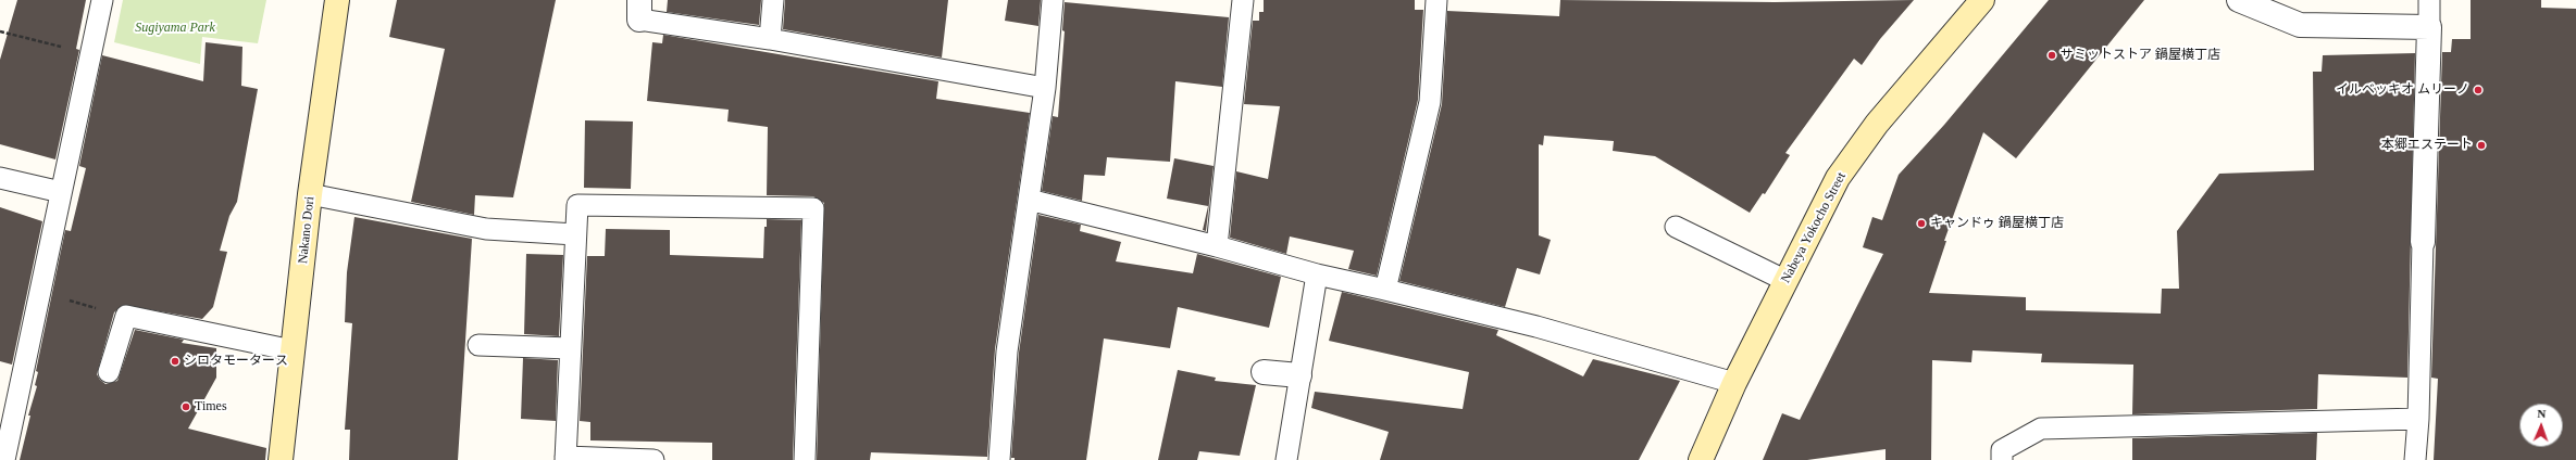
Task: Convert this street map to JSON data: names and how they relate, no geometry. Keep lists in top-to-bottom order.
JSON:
{
  "streets": {
    "street": ["Nabeya Yokocho Street", "Nakano Dori"]
  },
  "parks": ["Sugiyama Park"],
  "places": [
    "サミットストア 鍋屋横丁店",
    "イルベッキオ ムリーノ",
    "本郷エステート",
    "キャンドゥ 鍋屋横丁店",
    "シロタモータース",
    "Times"
  ],
  "north": "top"
}
